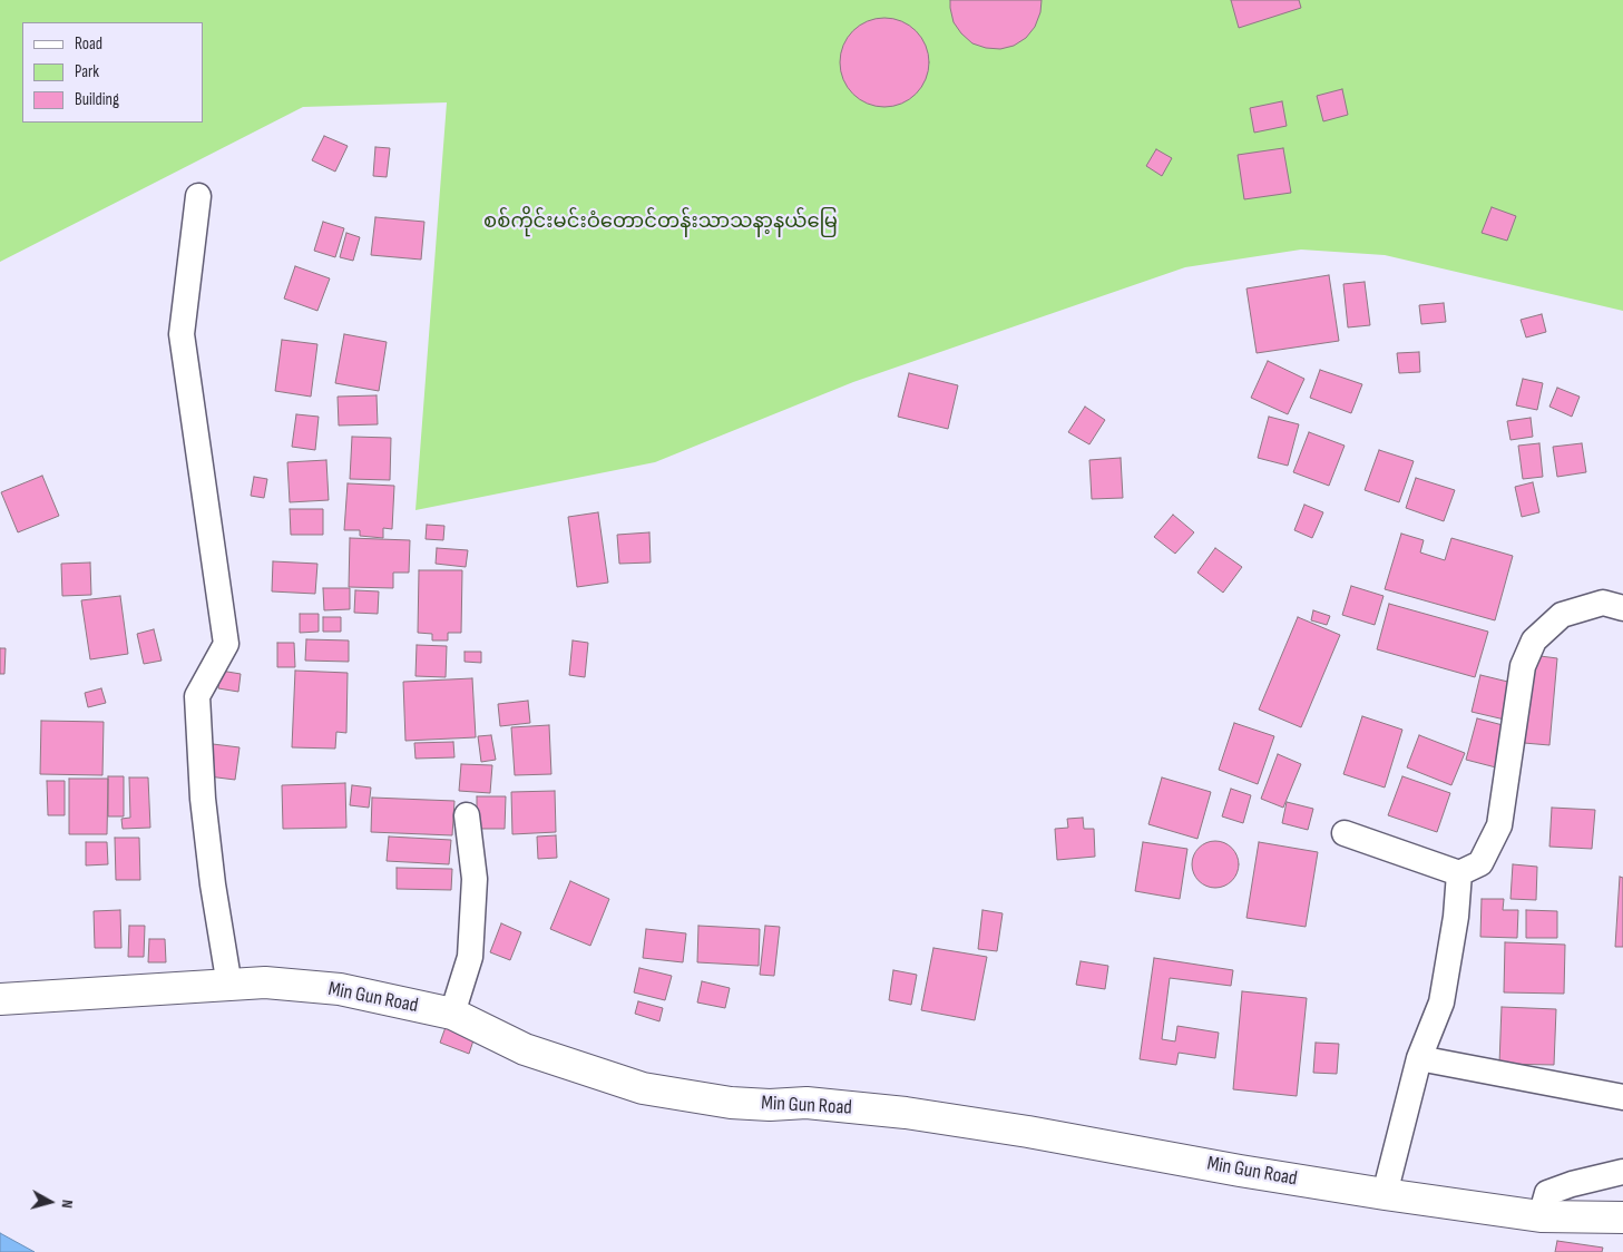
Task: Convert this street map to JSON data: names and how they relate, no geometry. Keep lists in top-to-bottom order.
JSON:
{
  "streets": {
    "street": ["Min Gun Road"]
  },
  "parks": ["စစ်ကိုင်းမင်းဝံတောင်တန်းသာသနာ့နယ်မြေ"],
  "legend": ["Road", "Park", "Building"],
  "north": "right"
}
